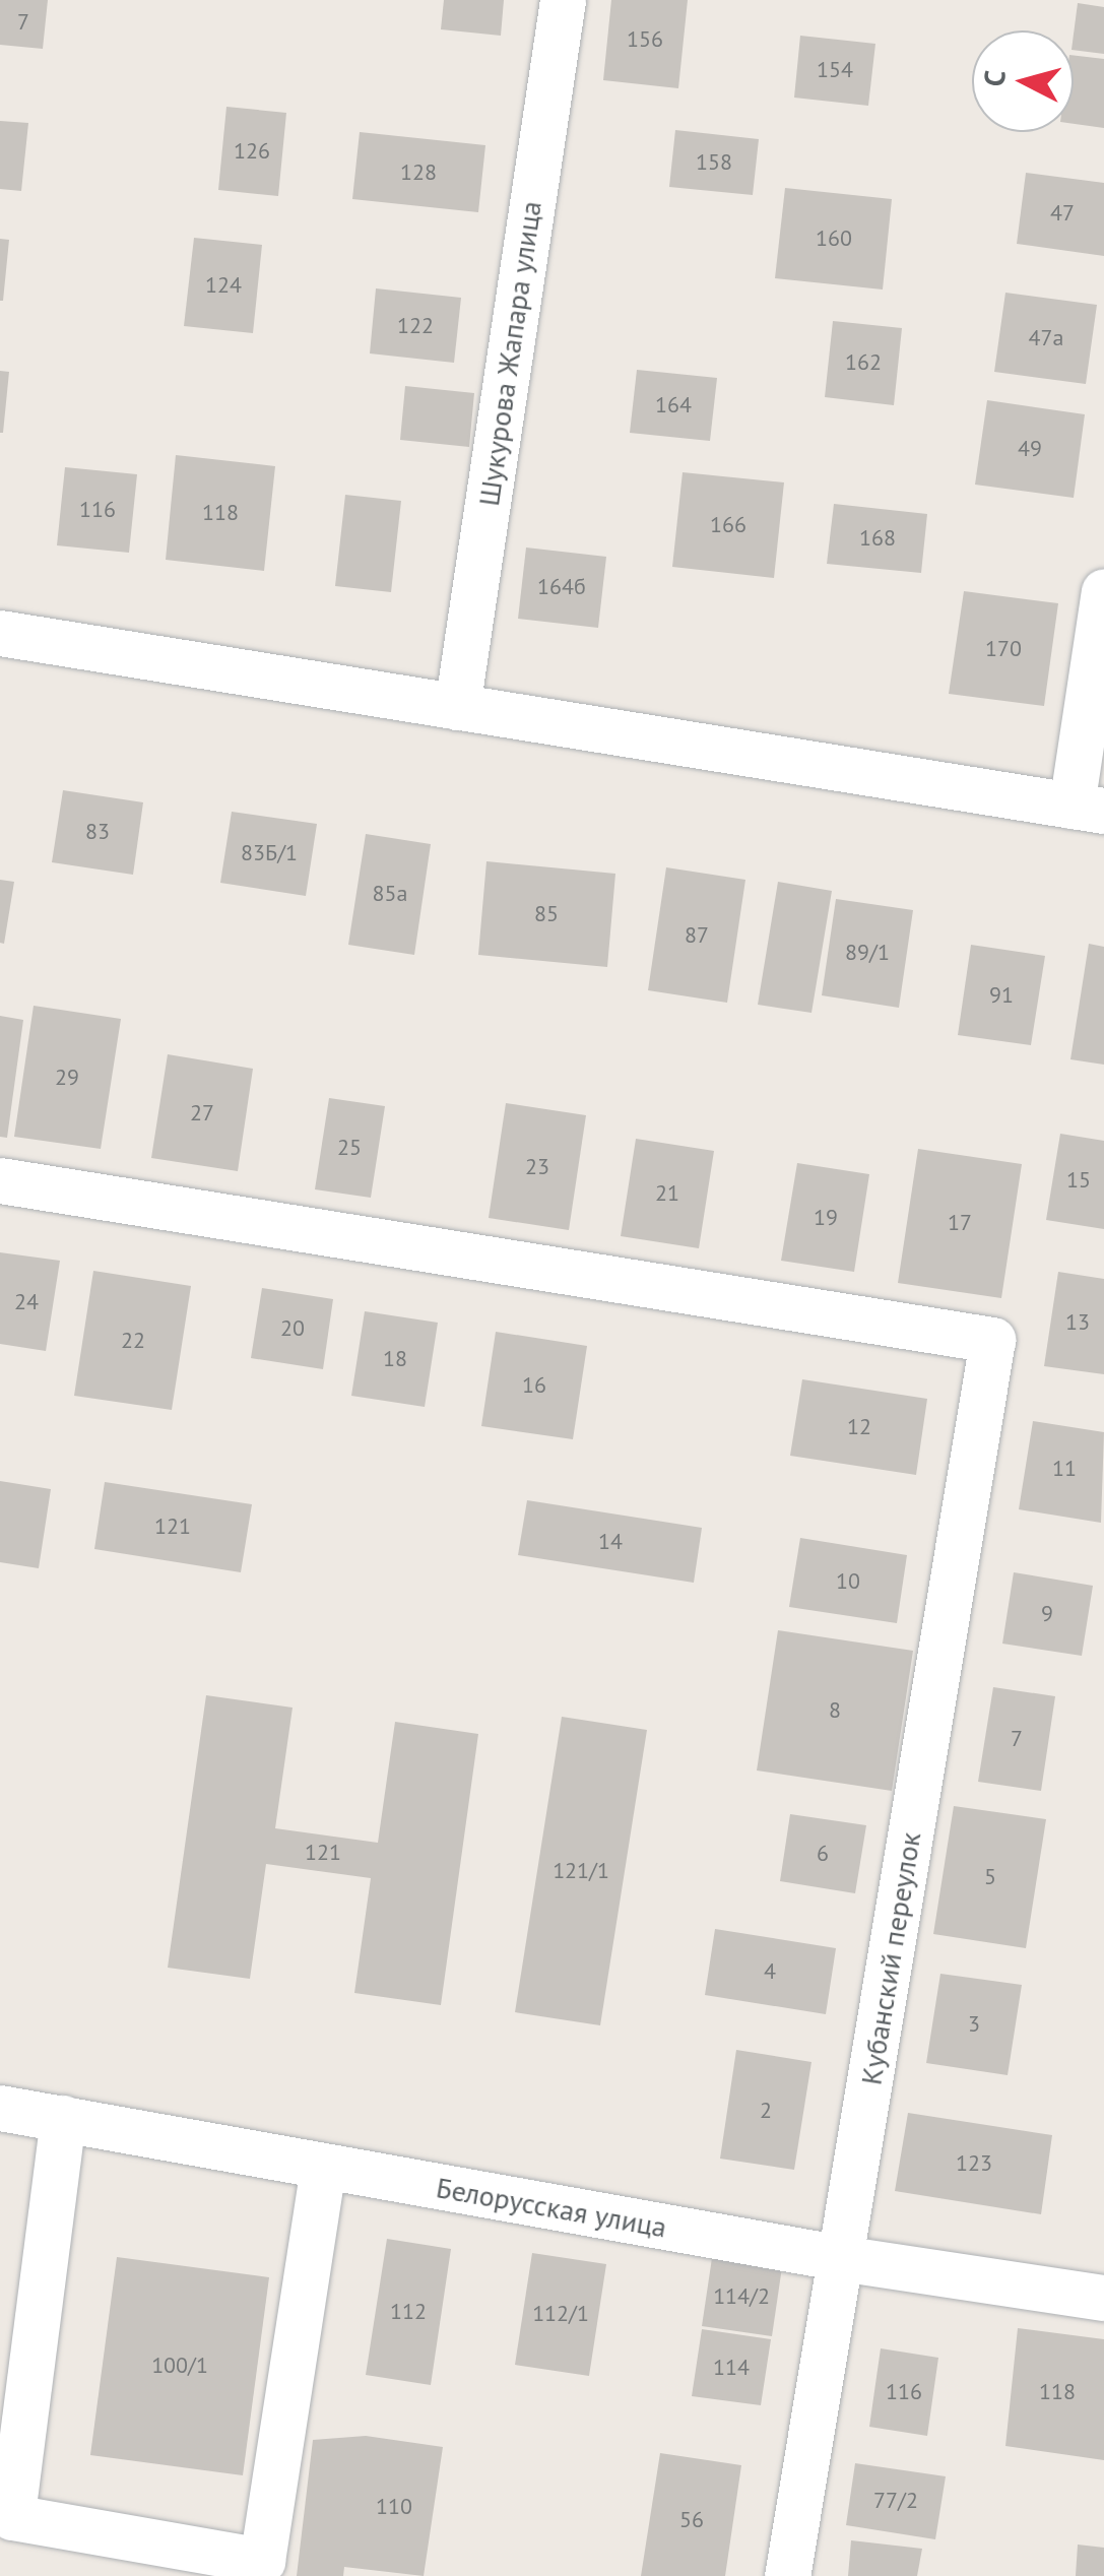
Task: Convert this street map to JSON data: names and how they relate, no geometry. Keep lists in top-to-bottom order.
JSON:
{
  "streets": {
    "street": ["Шукурова Жапара улица", "Кубанский переулок", "Белорусская улица"]
  },
  "crossings": [
    ["Кубанский переулок", "Белорусская улица"]
  ],
  "house_numbers": [
    "7",
    "156",
    "154",
    "126",
    "158",
    "128",
    "47",
    "160",
    "124",
    "122",
    "47а",
    "162",
    "164",
    "49",
    "116",
    "118",
    "166",
    "168",
    "164б",
    "170",
    "83",
    "83Б/1",
    "85а",
    "85",
    "87",
    "89/1",
    "91",
    "29",
    "27",
    "25",
    "23",
    "15",
    "21",
    "19",
    "17",
    "24",
    "13",
    "20",
    "22",
    "18",
    "16",
    "12",
    "11",
    "121",
    "14",
    "10",
    "9",
    "8",
    "7",
    "121",
    "6",
    "121/1",
    "5",
    "4",
    "3",
    "2",
    "123",
    "114/2",
    "112",
    "112/1",
    "100/1",
    "114",
    "116",
    "118",
    "77/2",
    "110",
    "56"
  ],
  "north": "left"
}
